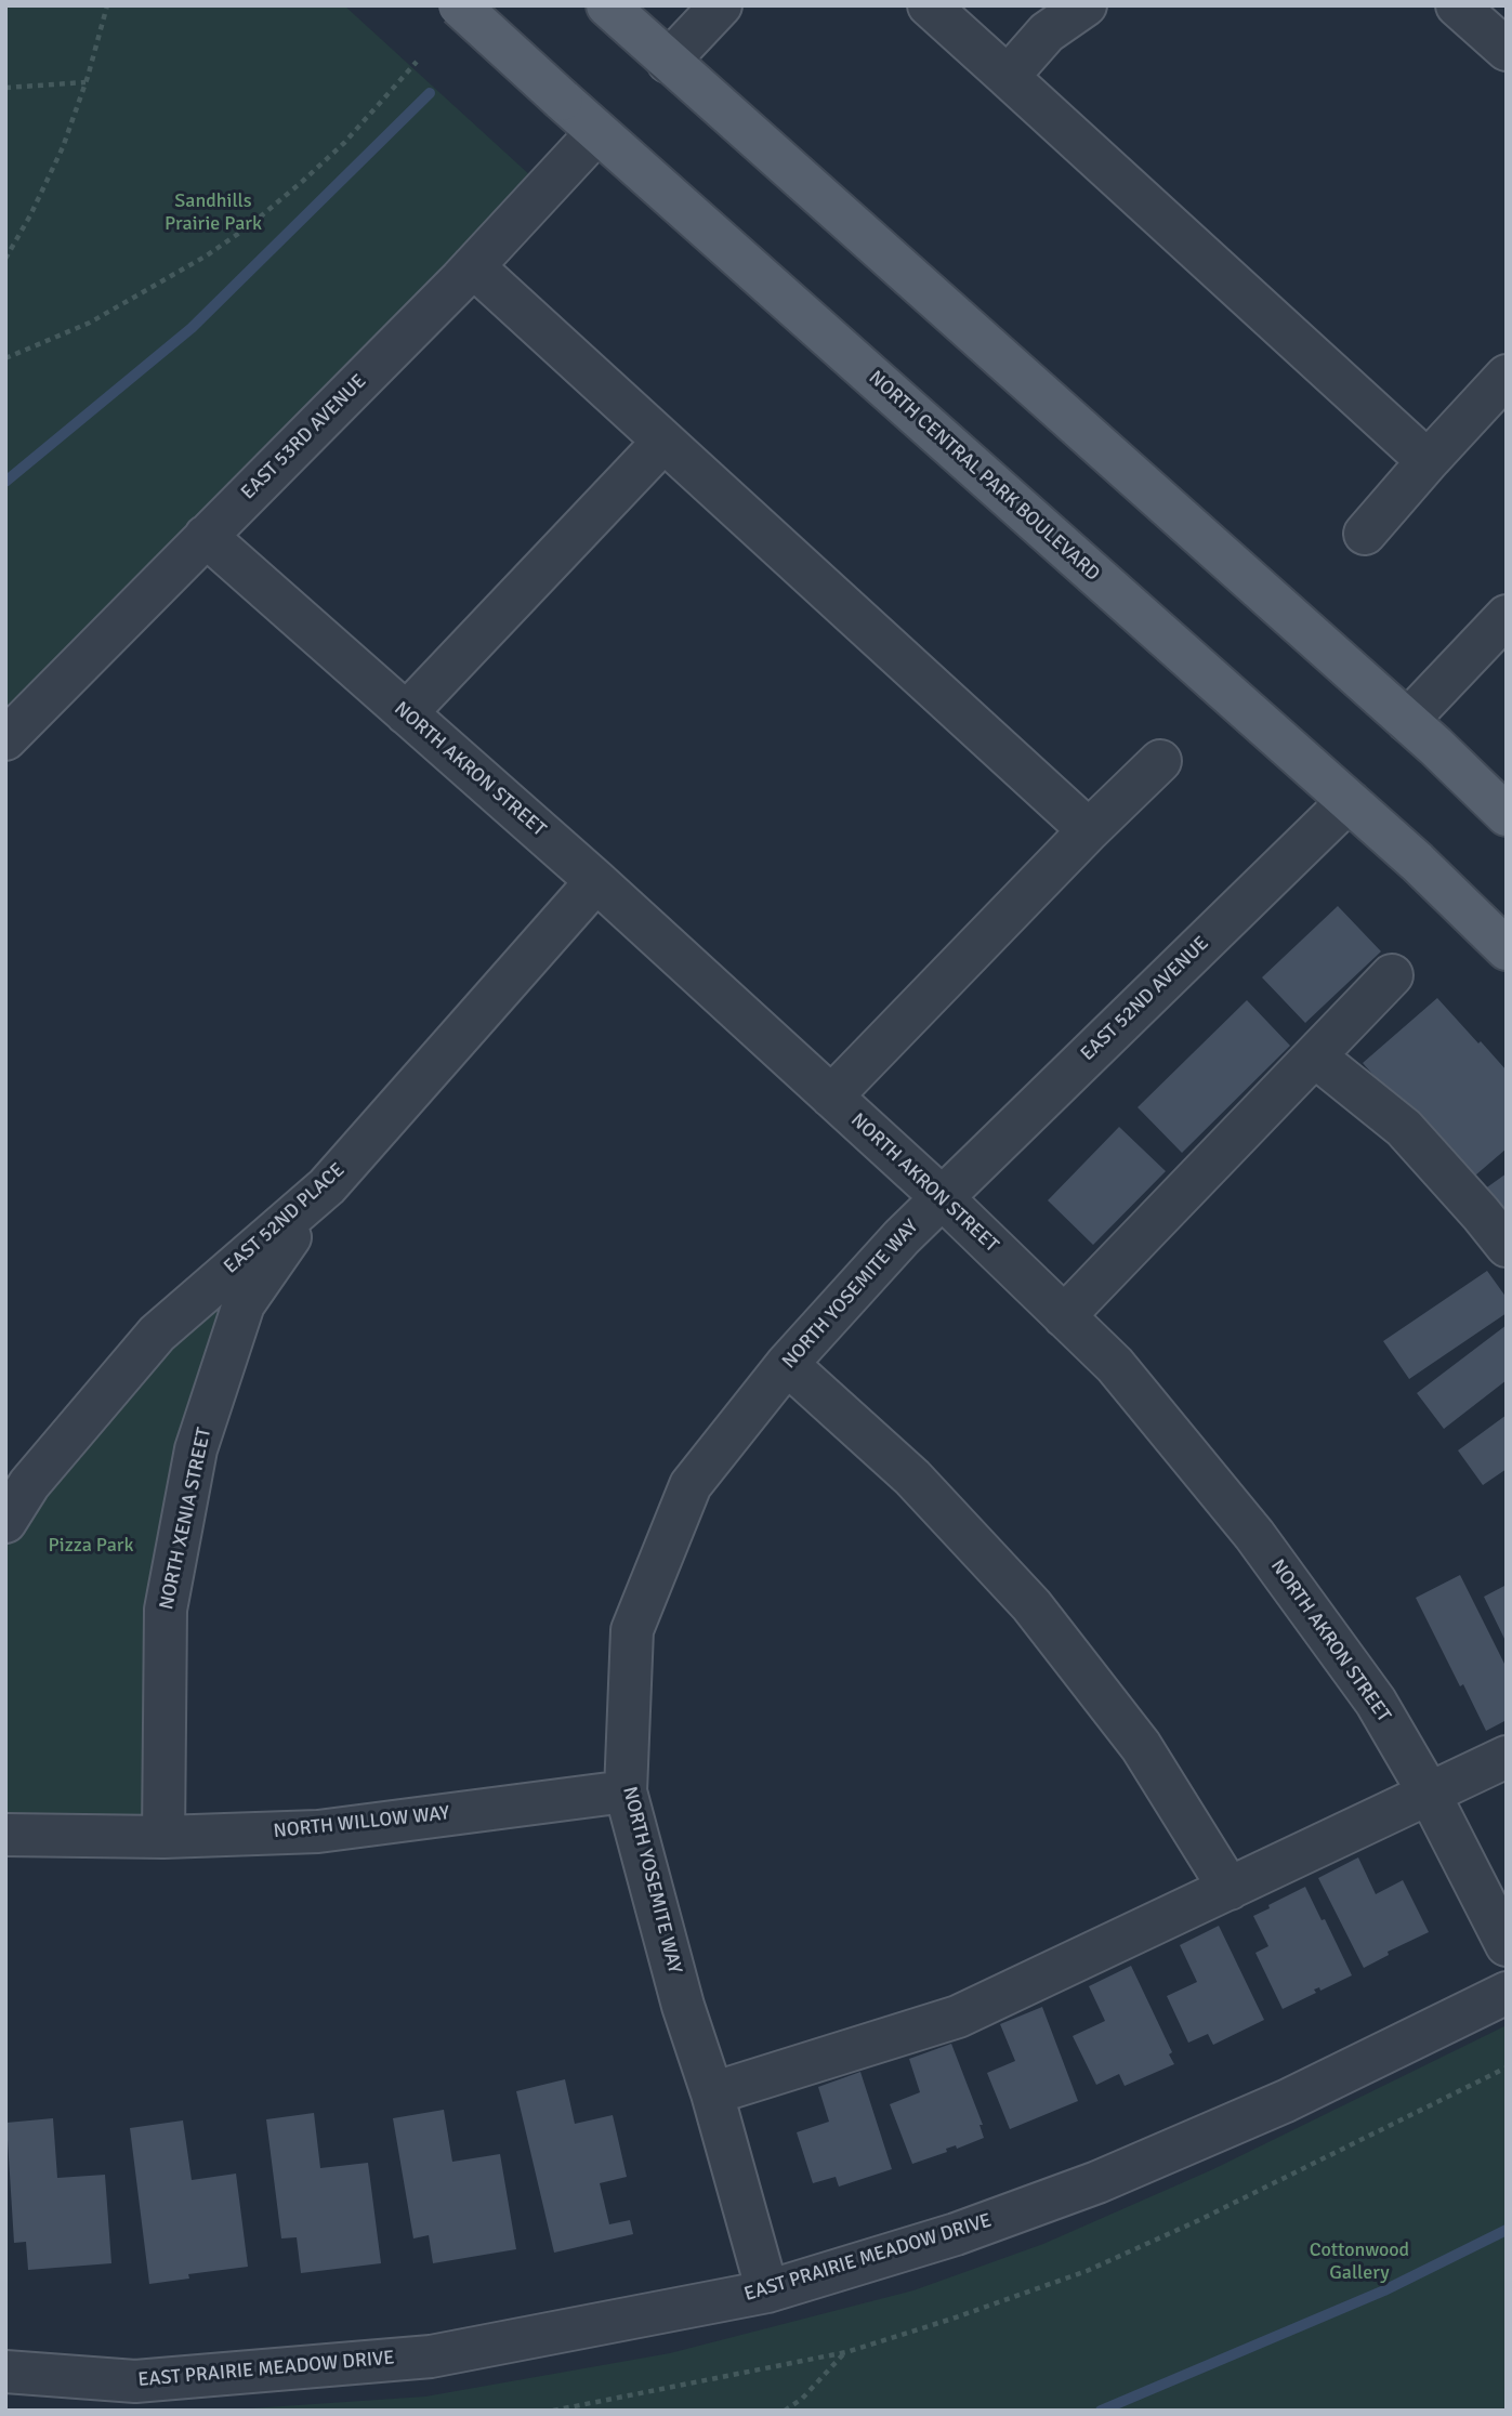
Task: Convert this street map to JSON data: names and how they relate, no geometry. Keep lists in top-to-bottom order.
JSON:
{
  "streets": {
    "main road": ["NORTH CENTRAL PARK BOULEVARD"],
    "street": [
      "EAST 53RD AVENUE",
      "NORTH AKRON STREET",
      "EAST 52ND AVENUE",
      "EAST 52ND PLACE",
      "NORTH YOSEMITE WAY",
      "NORTH XENIA STREET",
      "NORTH WILLOW WAY",
      "EAST PRAIRIE MEADOW DRIVE"
    ]
  },
  "crossings": [
    ["EAST 53RD AVENUE", "NORTH CENTRAL PARK BOULEVARD"],
    ["EAST 53RD AVENUE", "NORTH AKRON STREET"],
    ["NORTH CENTRAL PARK BOULEVARD", "EAST 52ND AVENUE"],
    ["NORTH AKRON STREET", "EAST 52ND AVENUE"],
    ["NORTH AKRON STREET", "EAST 52ND PLACE"],
    ["NORTH AKRON STREET", "NORTH YOSEMITE WAY"],
    ["EAST 52ND AVENUE", "NORTH YOSEMITE WAY"],
    ["EAST 52ND PLACE", "NORTH XENIA STREET"],
    ["NORTH YOSEMITE WAY", "NORTH WILLOW WAY"],
    ["NORTH YOSEMITE WAY", "EAST PRAIRIE MEADOW DRIVE"],
    ["NORTH XENIA STREET", "NORTH WILLOW WAY"]
  ],
  "parks": ["Sandhills Prairie Park", "Pizza Park", "Cottonwood Gallery"]
}
